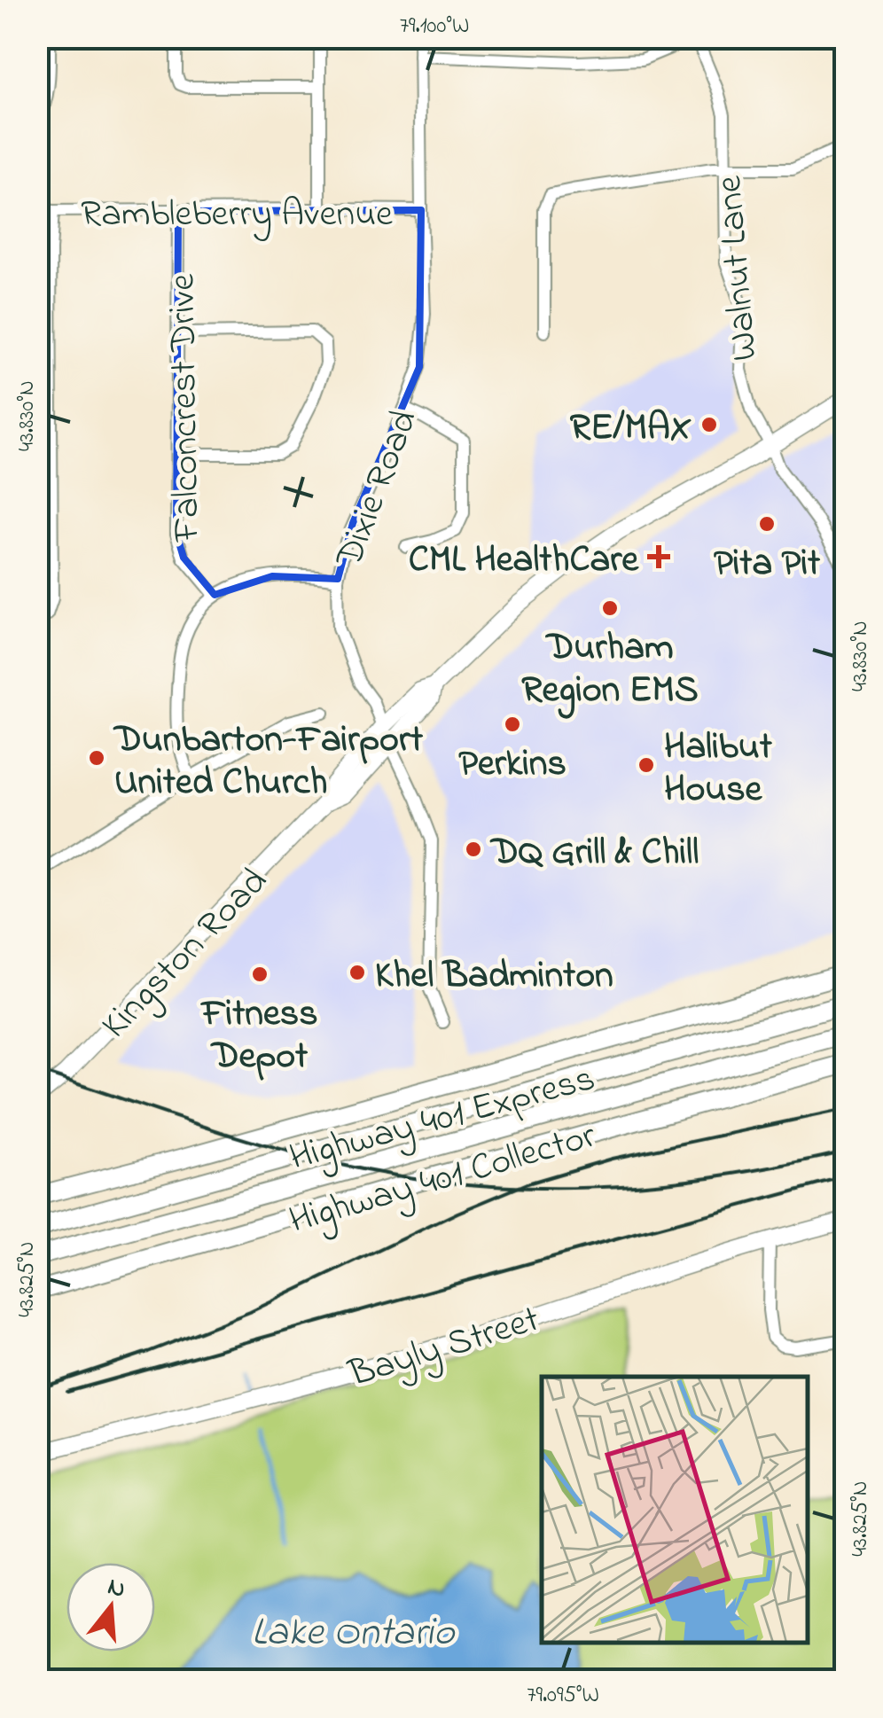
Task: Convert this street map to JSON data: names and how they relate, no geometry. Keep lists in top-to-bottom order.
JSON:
{
  "streets": {
    "highway": ["Highway 401 Express", "Highway 401 Collector"],
    "main road": ["Kingston Road", "Bayly Street"],
    "street": [
      "Rambleberry Avenue",
      "Walnut Lane",
      "Falconcrest Drive",
      "Dixie Road"
    ]
  },
  "crossings": [
    ["Rambleberry Avenue", "Falconcrest Drive"],
    ["Rambleberry Avenue", "Dixie Road"],
    ["Walnut Lane", "Kingston Road"],
    ["Dixie Road", "Kingston Road"]
  ],
  "water": ["Lake Ontario"],
  "places": {
    "other": [
      "RE/MAX",
      "Pita Pit",
      "Durham Region EMS",
      "Perkins",
      "Dunbarton-Fairport United Church",
      "Halibut House",
      "DQ Grill & Chill",
      "Khel Badminton",
      "Fitness Depot"
    ],
    "health": ["CML HealthCare"]
  },
  "north": "top",
  "coordinates": [
    "79.100°W",
    "43.830°N",
    "43.825°N",
    "79.095°W"
  ]
}
